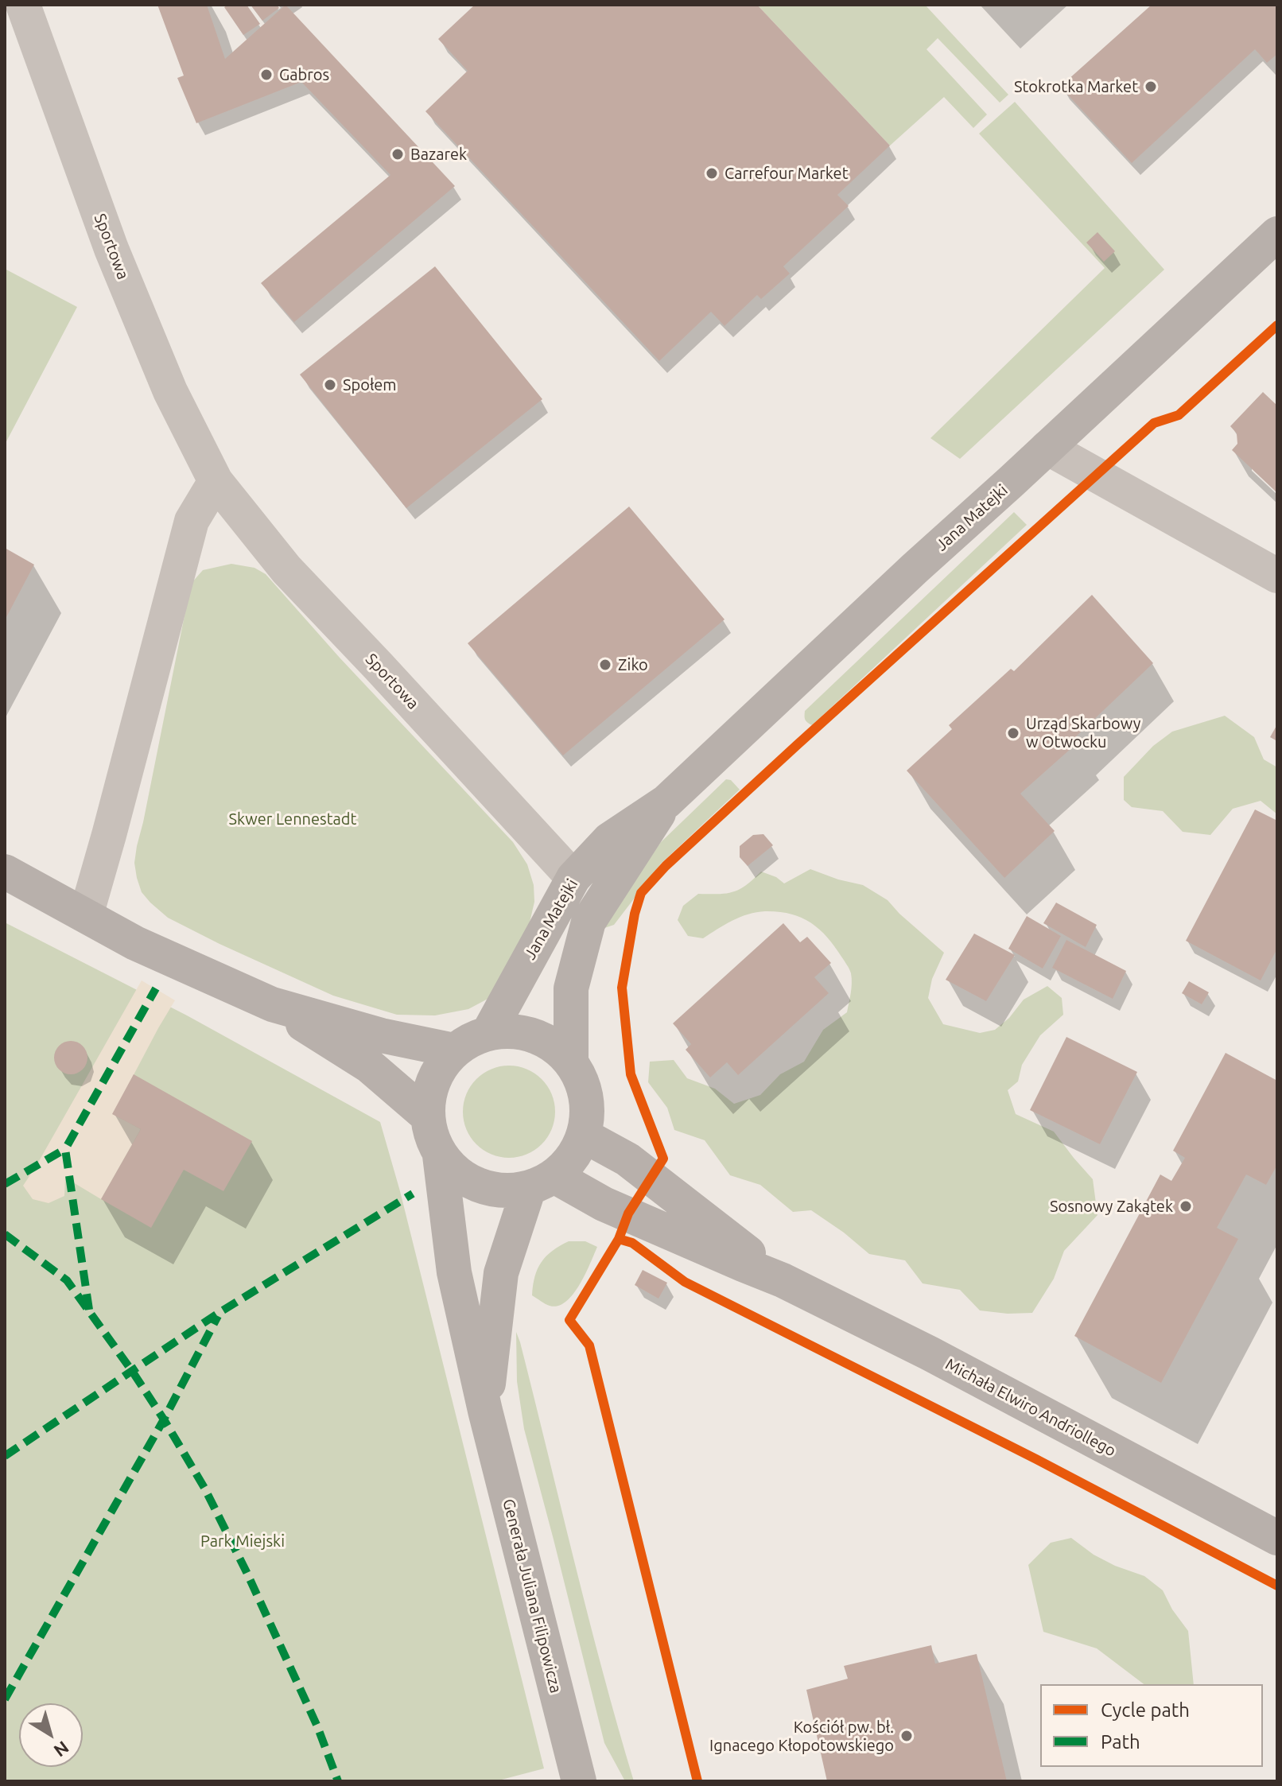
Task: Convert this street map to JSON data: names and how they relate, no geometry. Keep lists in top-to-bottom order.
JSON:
{
  "streets": {
    "main road": ["Jana Matejki", "Michała Elwiro Andriollego", "Generała Juliana Filipowicza"],
    "street": ["Sportowa"]
  },
  "crossings": [
    ["Sportowa", "Jana Matejki"],
    ["Jana Matejki", "Michała Elwiro Andriollego"],
    ["Jana Matejki", "Generała Juliana Filipowicza"],
    ["Michała Elwiro Andriollego", "Generała Juliana Filipowicza"]
  ],
  "parks": ["Skwer Lennestadt", "Park Miejski"],
  "places": [
    "Gabros",
    "Stokrotka Market",
    "Bazarek",
    "Carrefour Market",
    "Społem",
    "Ziko",
    "Urząd Skarbowy w Otwocku",
    "Sosnowy Zakątek",
    "Kościół pw. bł. Ignacego Kłopotowskiego"
  ],
  "legend": ["Cycle path", "Path"],
  "north": "bottom right"
}
